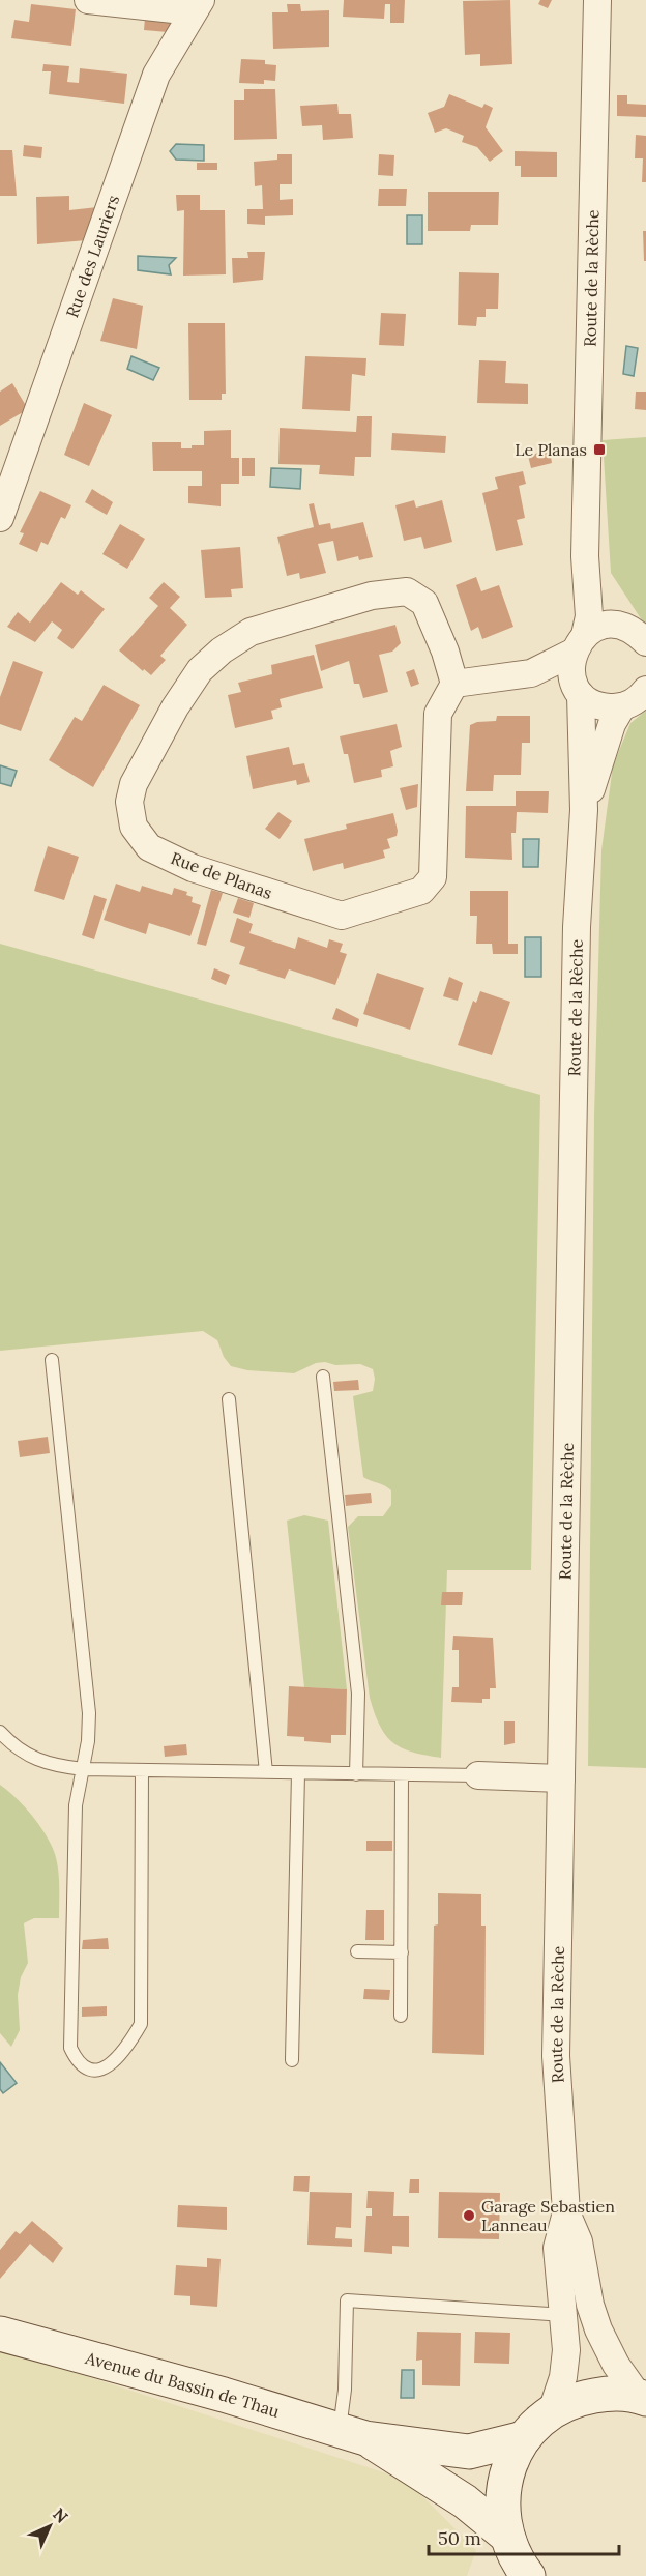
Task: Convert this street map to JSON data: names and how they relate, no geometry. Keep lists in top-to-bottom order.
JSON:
{
  "streets": {
    "main road": ["Avenue du Bassin de Thau"],
    "street": ["Rue des Lauriers", "Route de la Rèche", "Rue de Planas"]
  },
  "places": {
    "transit": ["Le Planas"],
    "other": ["Garage Sebastien Lanneau"]
  },
  "scale_bar": "50 m",
  "north": "top right"
}
